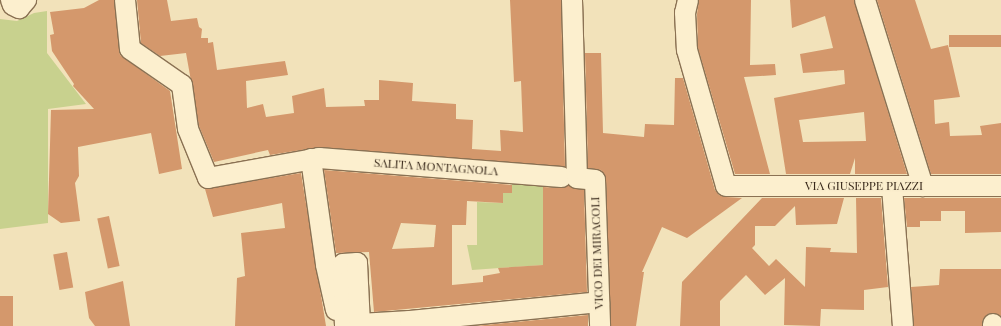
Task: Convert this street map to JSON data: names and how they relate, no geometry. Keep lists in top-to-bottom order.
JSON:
{
  "streets": {
    "street": ["SALITA MONTAGNOLA", "VIA GIUSEPPE PIAZZI", "VICO DEI MIRACOLI"]
  },
  "crossings": [
    ["SALITA MONTAGNOLA", "VICO DEI MIRACOLI"]
  ]
}
